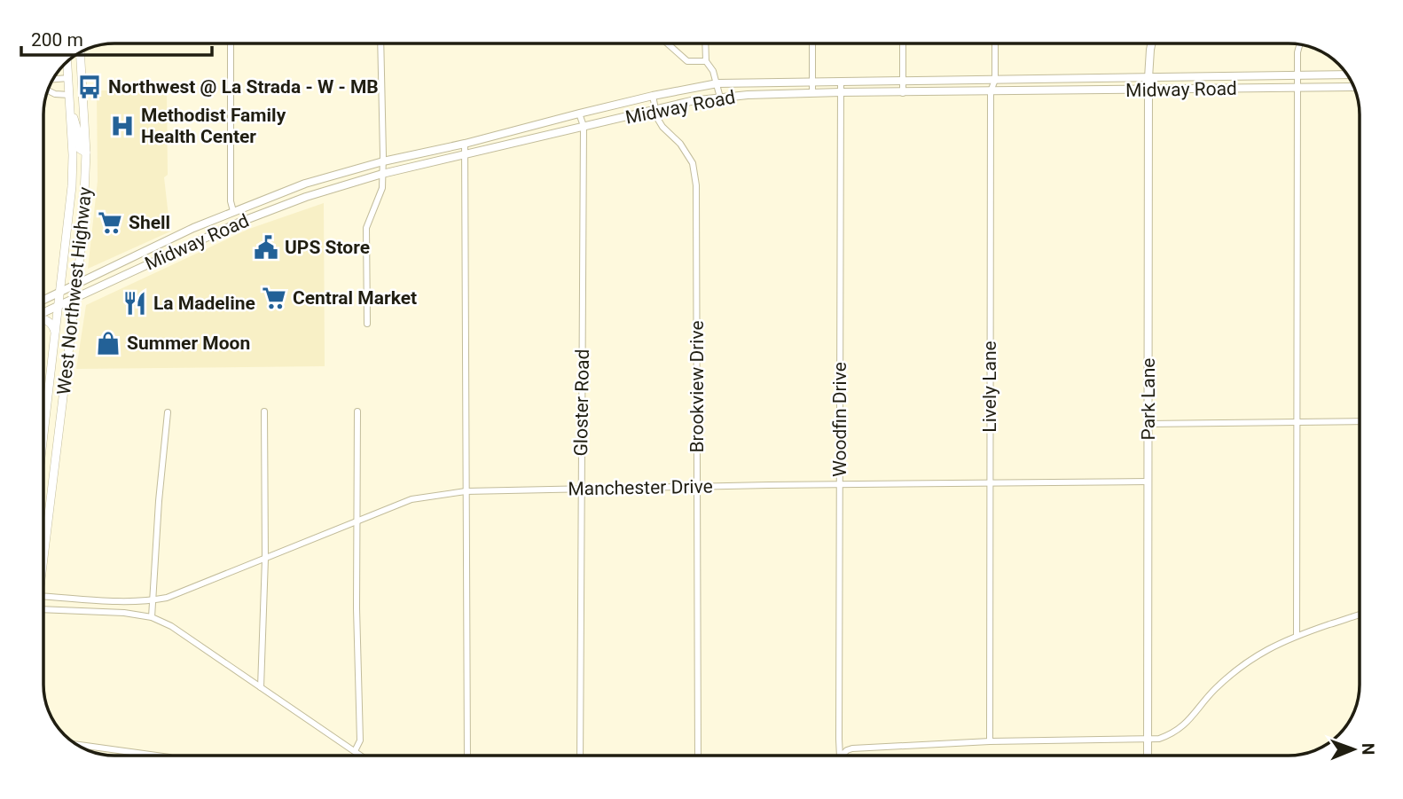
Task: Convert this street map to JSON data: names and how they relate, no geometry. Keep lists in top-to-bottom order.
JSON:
{
  "streets": {
    "main road": ["Midway Road", "West Northwest Highway", "Park Lane"],
    "street": [
      "Brookview Drive",
      "Lively Lane",
      "Gloster Road",
      "Woodfin Drive",
      "Manchester Drive"
    ]
  },
  "crossings": [
    ["Midway Road", "West Northwest Highway"],
    ["Midway Road", "Brookview Drive"],
    ["Midway Road", "Lively Lane"],
    ["Midway Road", "Park Lane"],
    ["Midway Road", "Gloster Road"],
    ["Midway Road", "Woodfin Drive"],
    ["Brookview Drive", "Manchester Drive"],
    ["Lively Lane", "Manchester Drive"],
    ["Park Lane", "Manchester Drive"],
    ["Gloster Road", "Manchester Drive"],
    ["Woodfin Drive", "Manchester Drive"]
  ],
  "places": {
    "bus stop": ["Northwest @ La Strada - W - MB"],
    "hospital": ["Methodist Family Health Center"],
    "supermarket": ["Shell", "Central Market"],
    "public building": ["UPS Store"],
    "restaurant": ["La Madeline"],
    "shop": ["Summer Moon"]
  },
  "scale_bar": "200 m",
  "north": "right"
}
